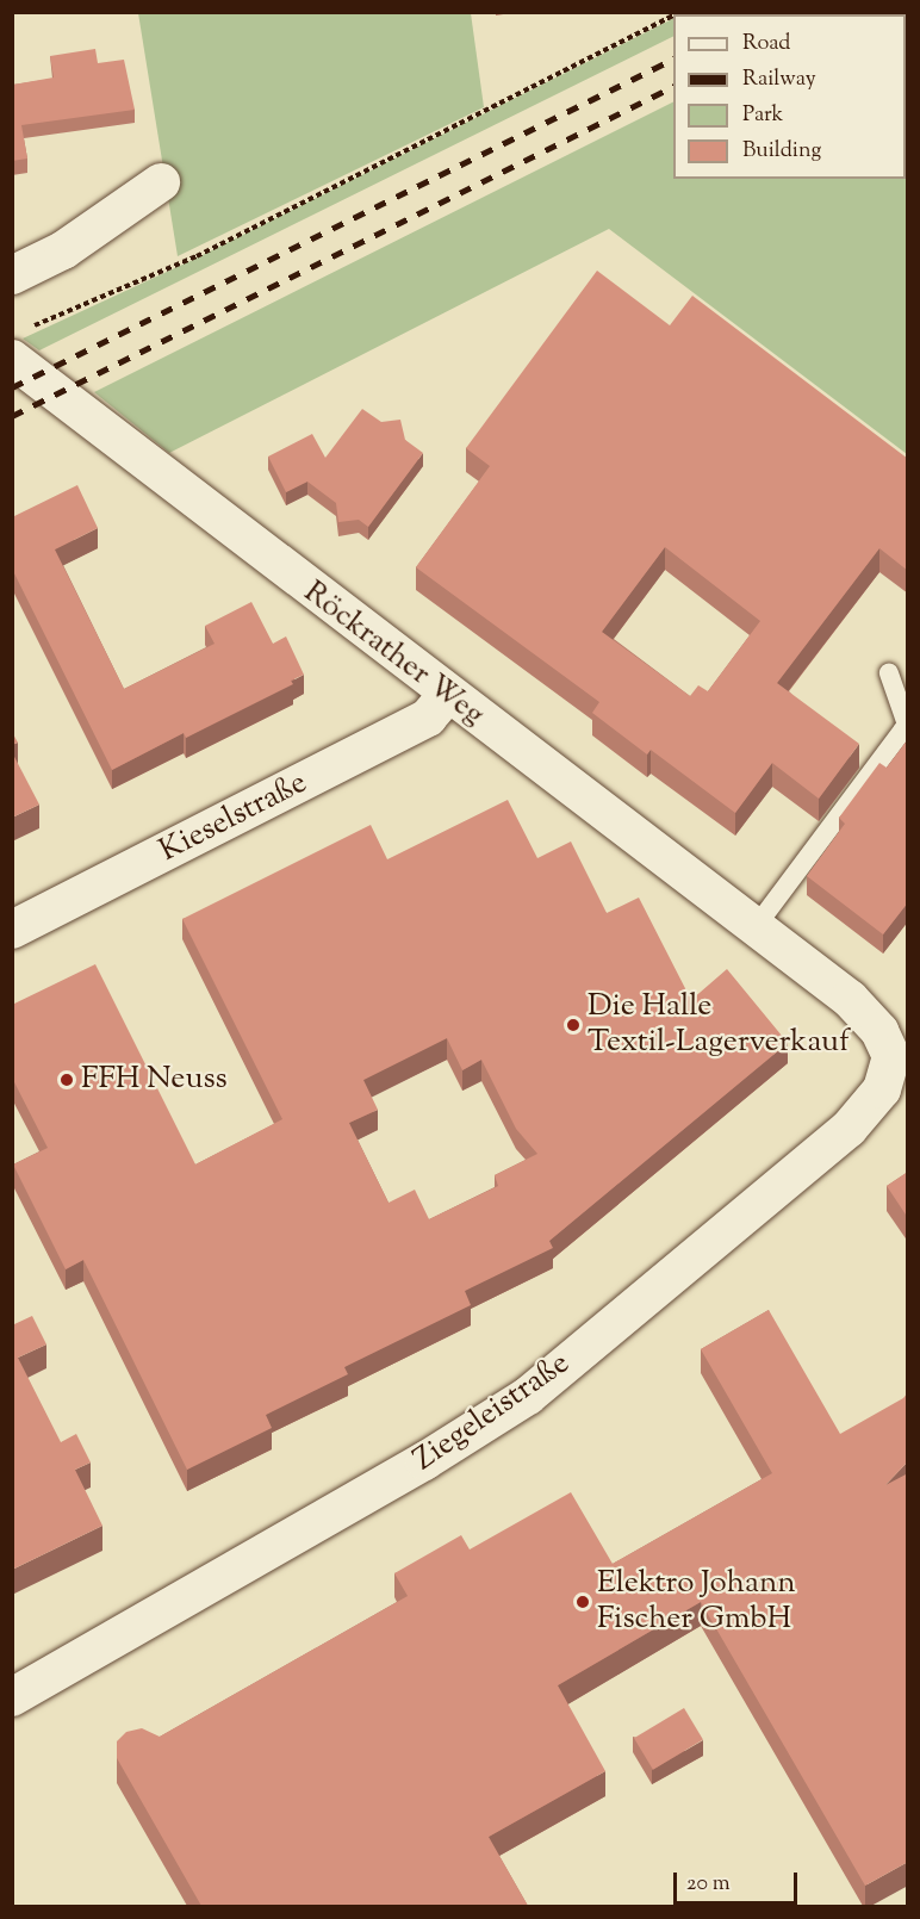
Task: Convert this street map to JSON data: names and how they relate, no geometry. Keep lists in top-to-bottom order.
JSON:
{
  "streets": {
    "street": ["Röckrather Weg", "Kieselstraße", "Ziegeleistraße"]
  },
  "crossings": [
    ["Röckrather Weg", "Kieselstraße"],
    ["Röckrather Weg", "Ziegeleistraße"]
  ],
  "places": ["Die Halle Textil-Lagerverkauf", "FFH Neuss", "Elektro Johann Fischer GmbH"],
  "legend": [
    "Road",
    "Railway",
    "Park",
    "Building"
  ],
  "scale_bar": "20 m"
}
